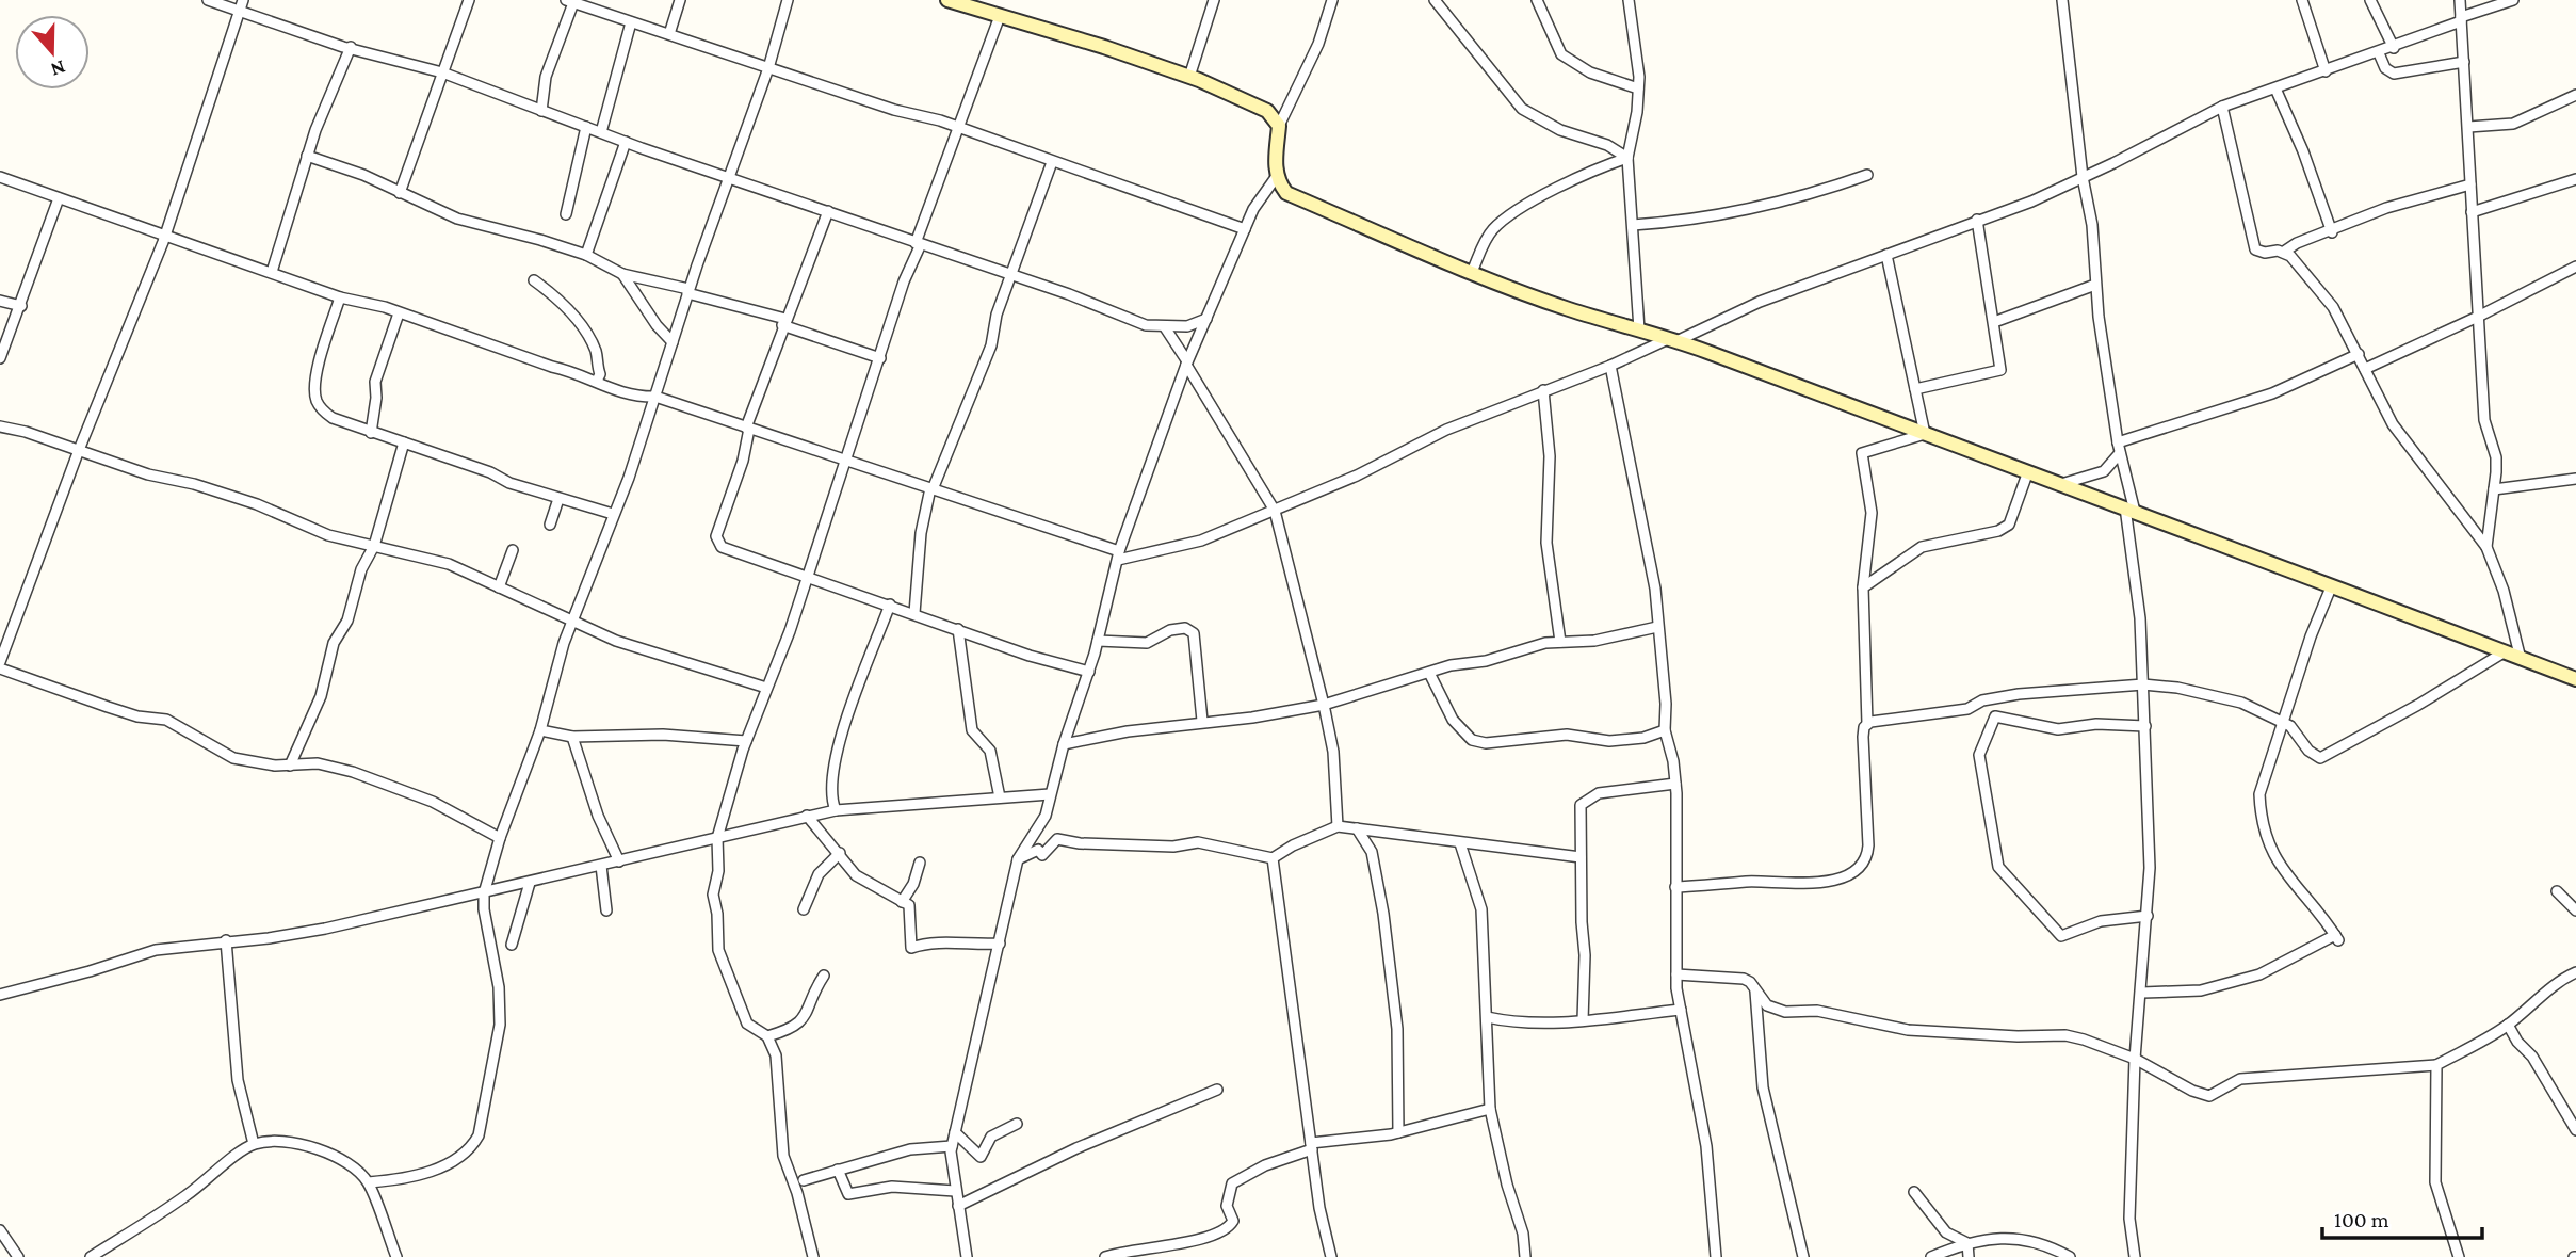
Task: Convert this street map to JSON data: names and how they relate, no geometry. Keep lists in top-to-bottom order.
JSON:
{
  "scale_bar": "100 m",
  "north": "bottom"
}
